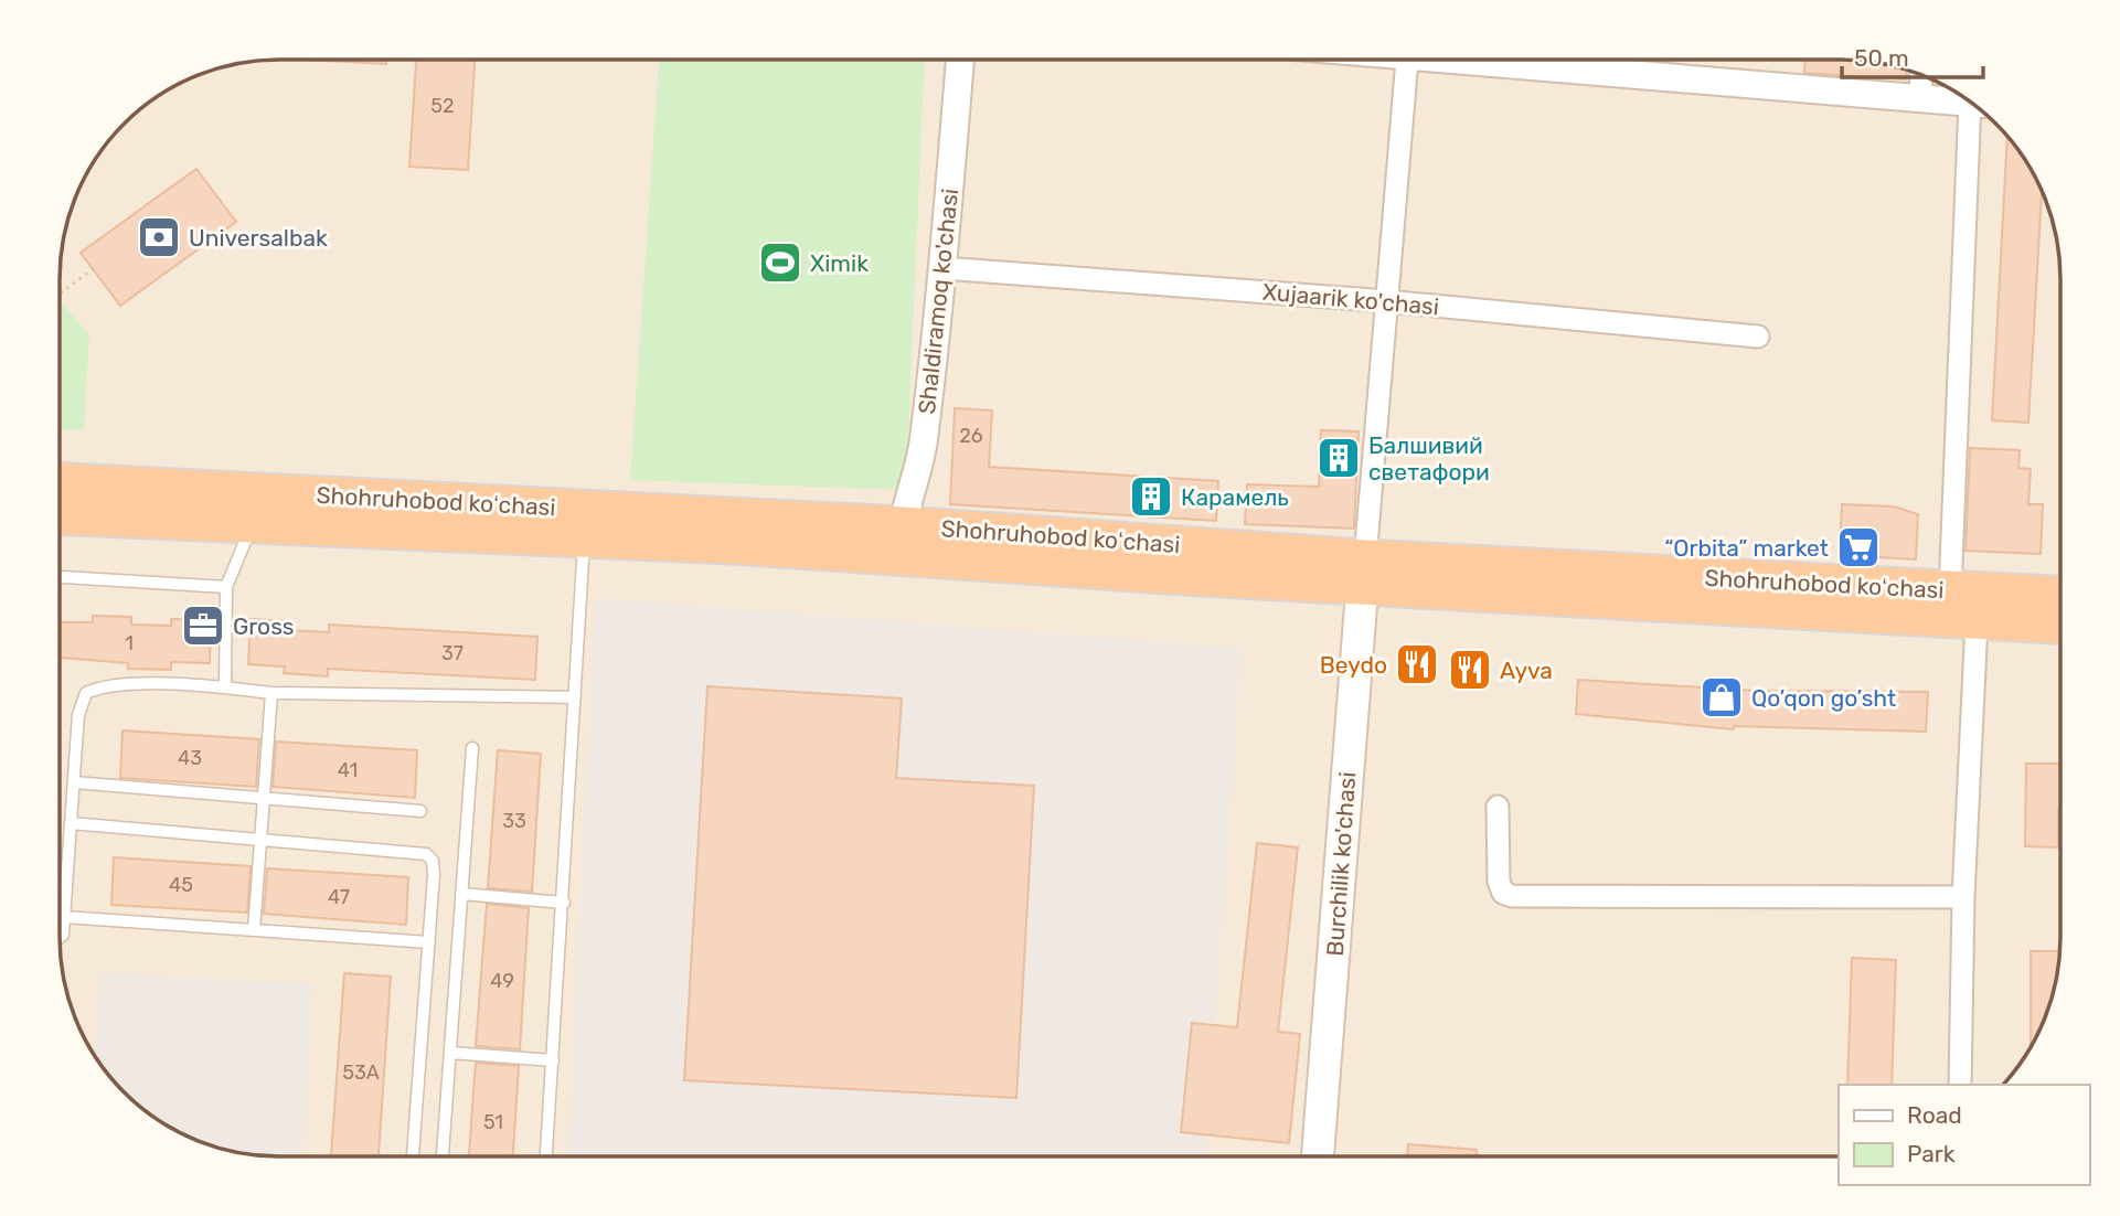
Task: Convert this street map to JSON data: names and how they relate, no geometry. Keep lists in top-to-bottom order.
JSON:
{
  "streets": {
    "highway": ["Shohruhobod koʻchasi"],
    "main road": ["Burchilik ko'chasi"],
    "street": ["Xujaarik ko'chasi", "Shaldiramoq ko'chasi"]
  },
  "crossings": [
    ["Xujaarik ko'chasi", "Shaldiramoq ko'chasi"],
    ["Shaldiramoq ko'chasi", "Shohruhobod koʻchasi"],
    ["Shohruhobod koʻchasi", "Burchilik ko'chasi"]
  ],
  "places": {
    "bank": ["Universalbak"],
    "sports": ["Ximik"],
    "building": ["Балшивий светафори", "Карамель"],
    "supermarket": ["“Orbita” market"],
    "office": ["Gross"],
    "restaurant": ["Beydo", "Ayva"],
    "shop": ["Qo’qon go’sht"]
  },
  "house_numbers": [
    "52",
    "26",
    "1",
    "37",
    "43",
    "41",
    "33",
    "45",
    "47",
    "49",
    "53А",
    "51"
  ],
  "legend": ["Road", "Park"],
  "scale_bar": "50 m"
}
